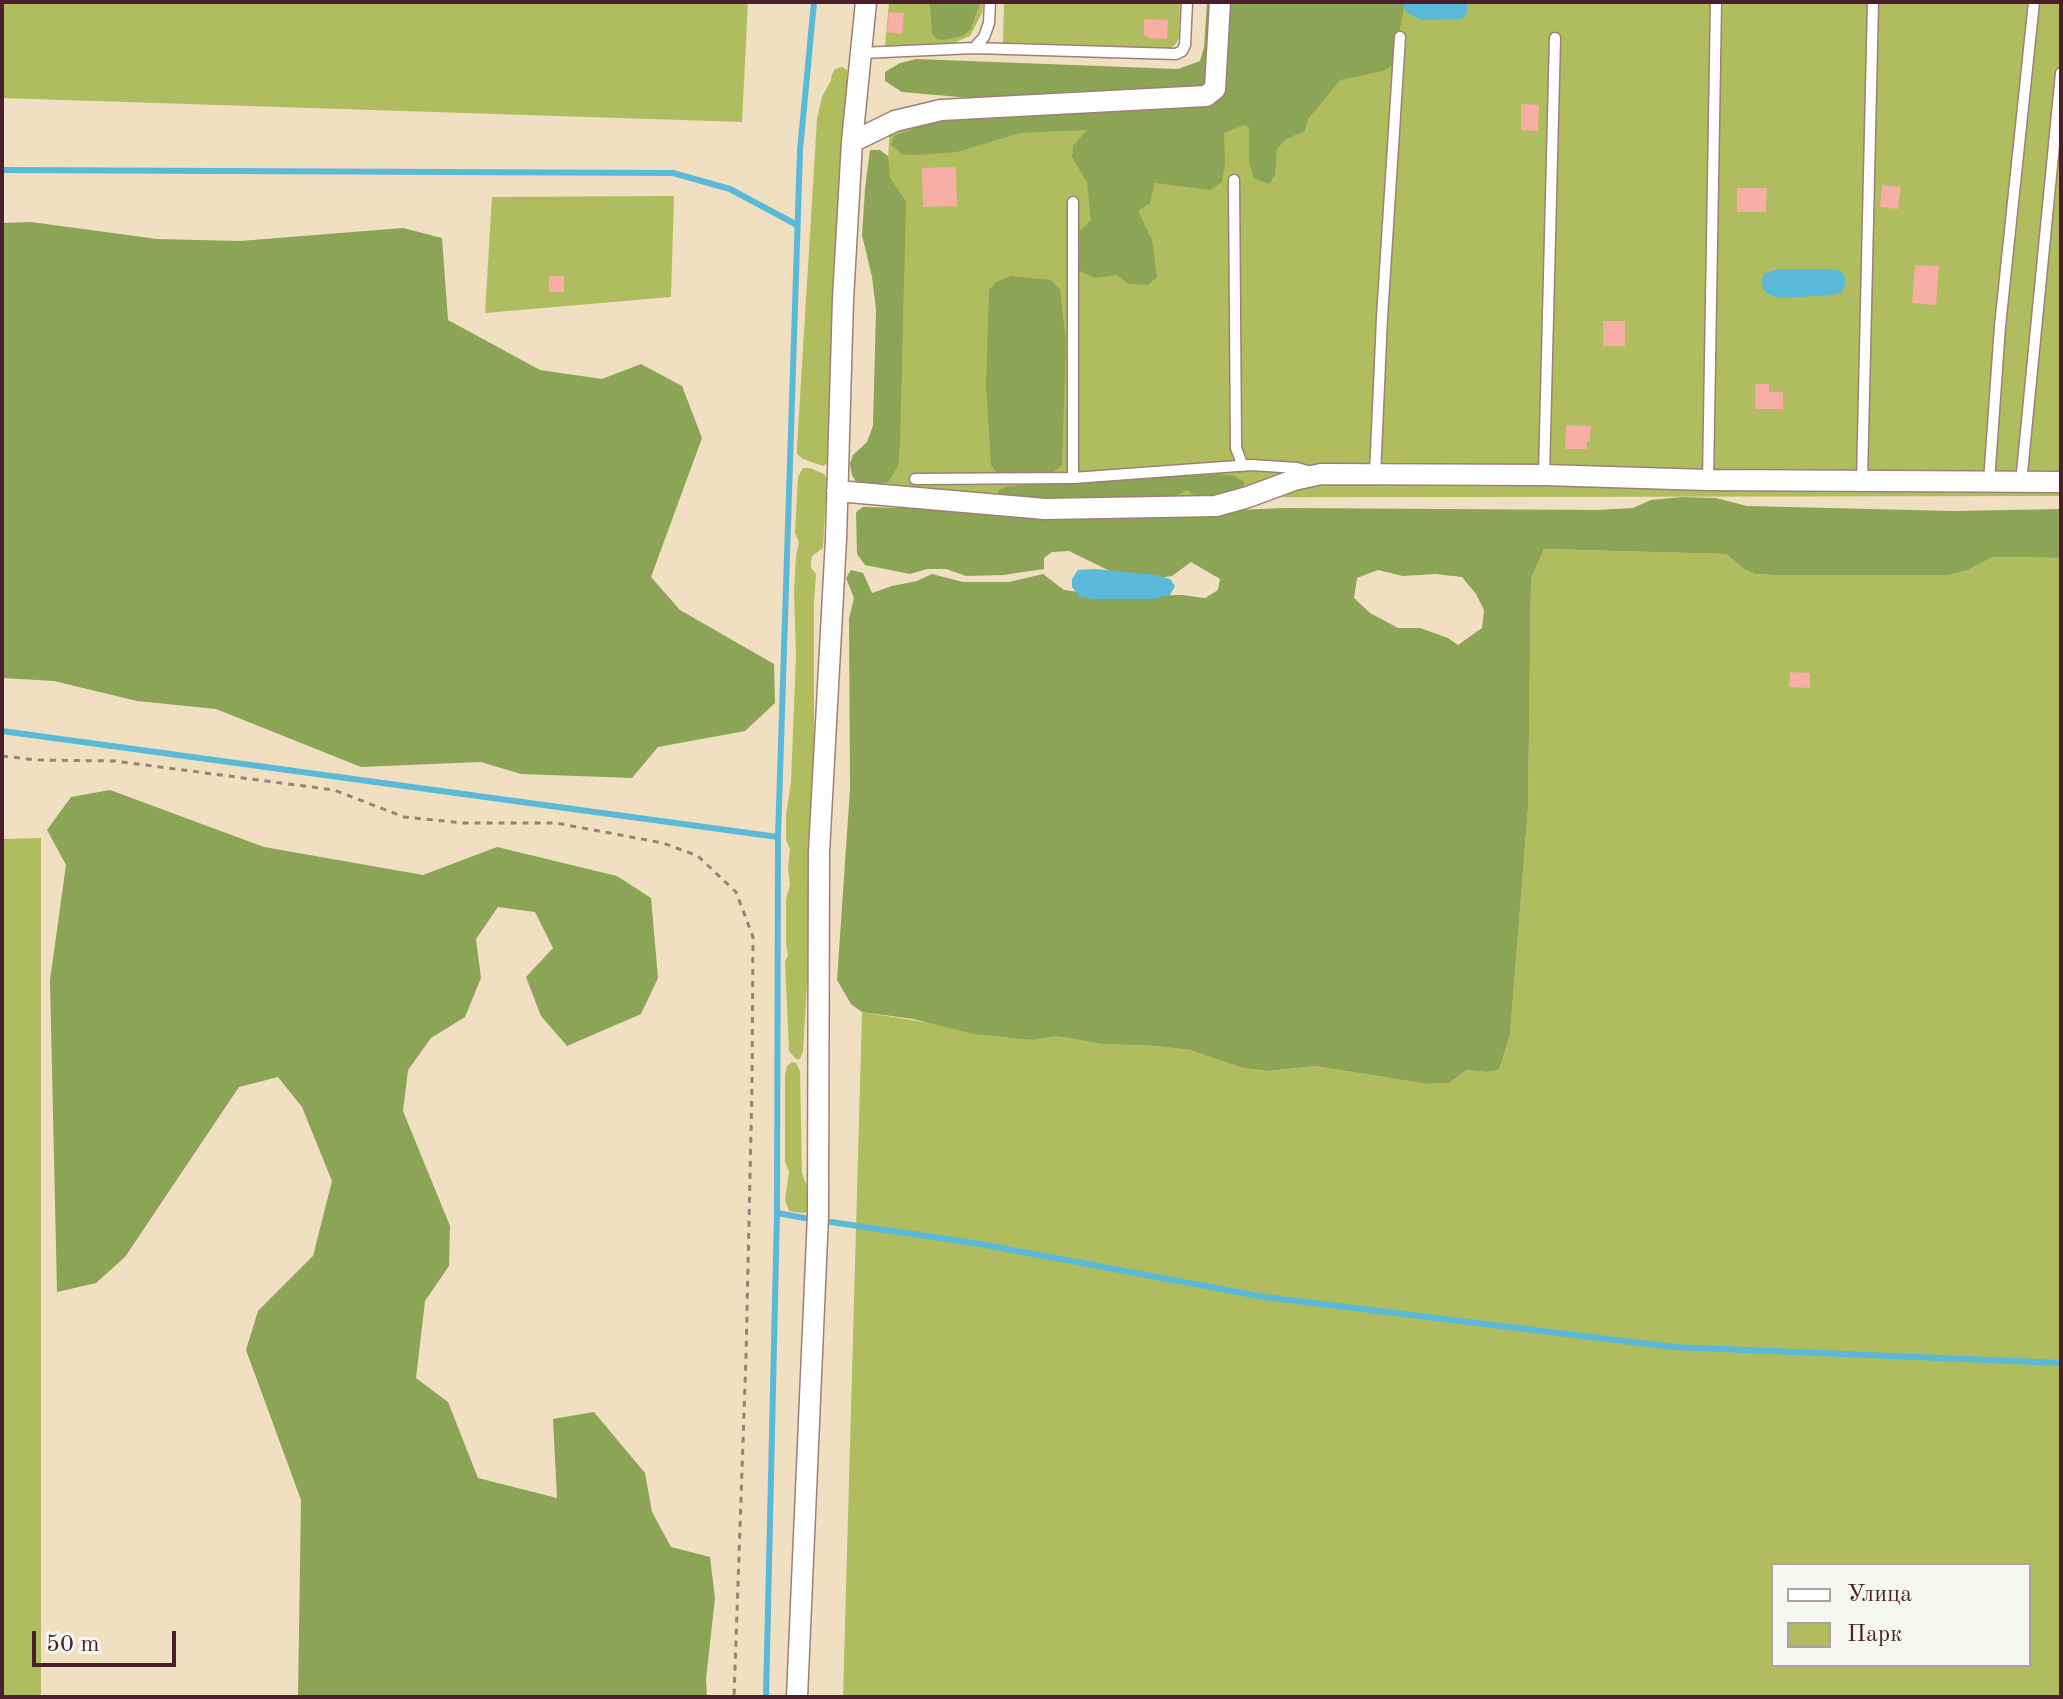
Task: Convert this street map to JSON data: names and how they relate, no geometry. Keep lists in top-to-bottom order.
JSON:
{
  "legend": ["Улица", "Парк"],
  "scale_bar": "50 m"
}
